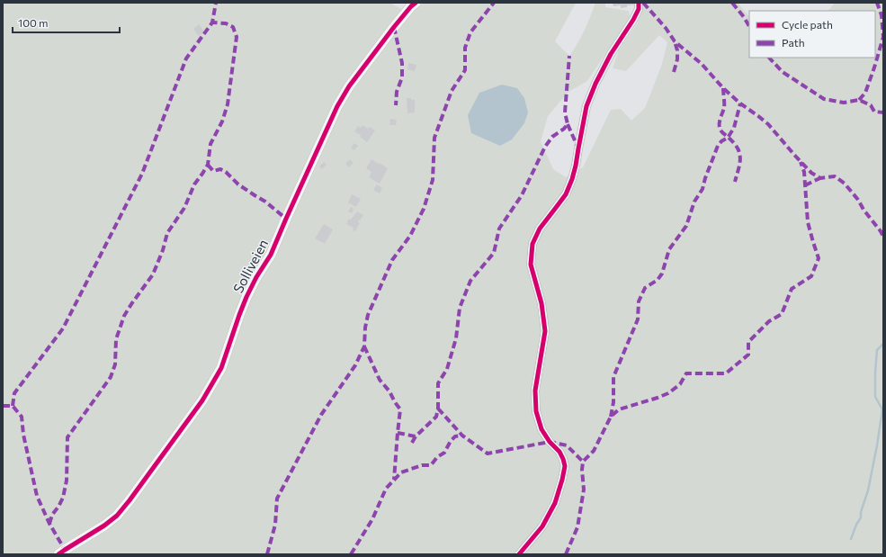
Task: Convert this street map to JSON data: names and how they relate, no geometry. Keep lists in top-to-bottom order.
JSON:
{
  "streets": {
    "street": ["Solliveien"]
  },
  "legend": ["Cycle path", "Path"],
  "scale_bar": "100 m"
}
